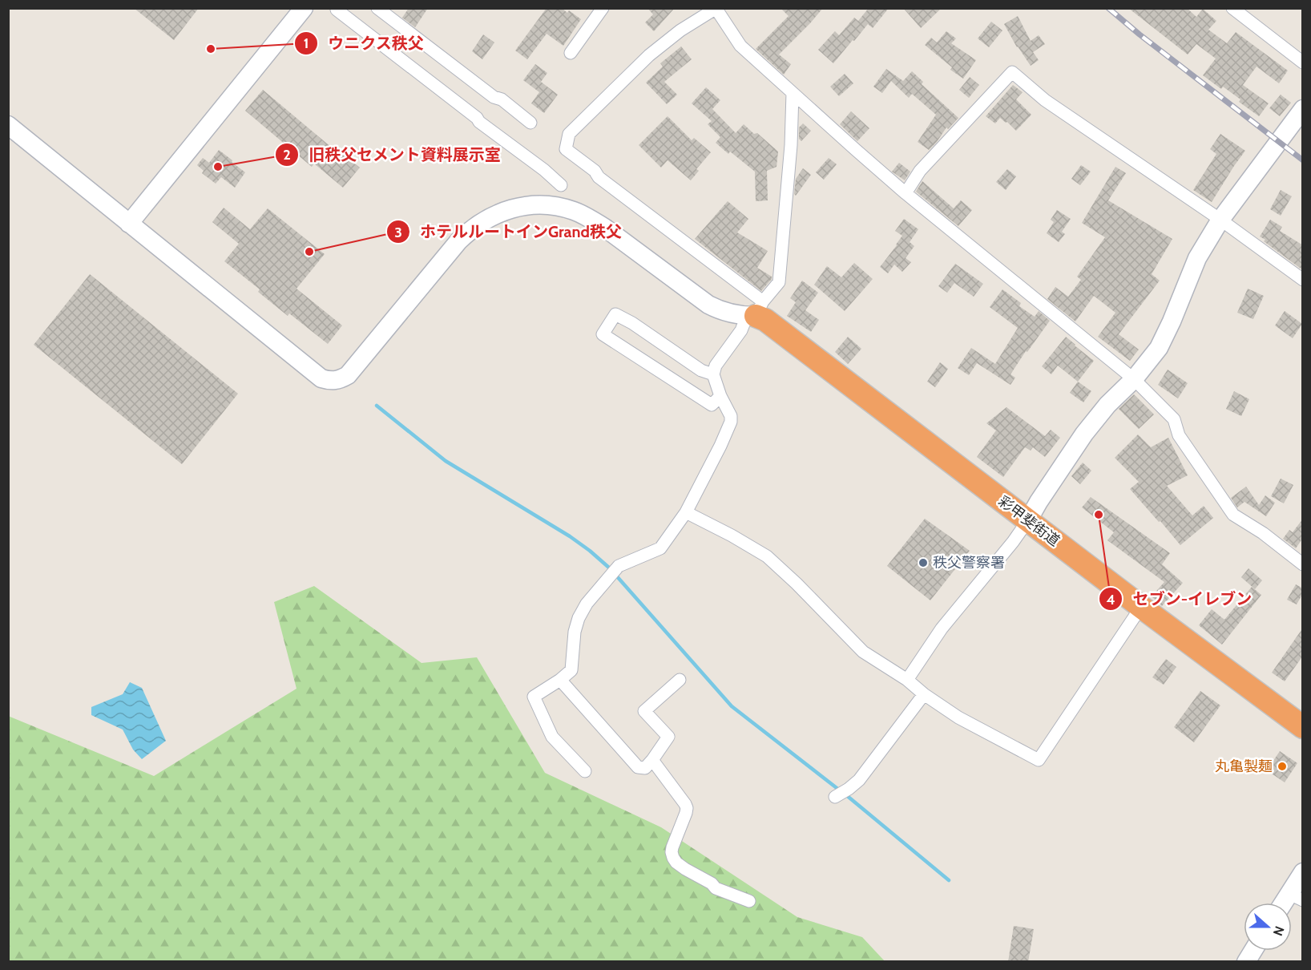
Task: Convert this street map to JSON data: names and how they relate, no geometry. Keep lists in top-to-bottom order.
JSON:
{
  "streets": {
    "highway": ["彩甲斐街道"]
  },
  "places": [
    "ウニクス秩父",
    "旧秩父セメント資料展示室",
    "ホテルルートインGrand秩父",
    "セブン-イレブン",
    "秩父警察署",
    "丸亀製麺"
  ],
  "north": "right"
}
